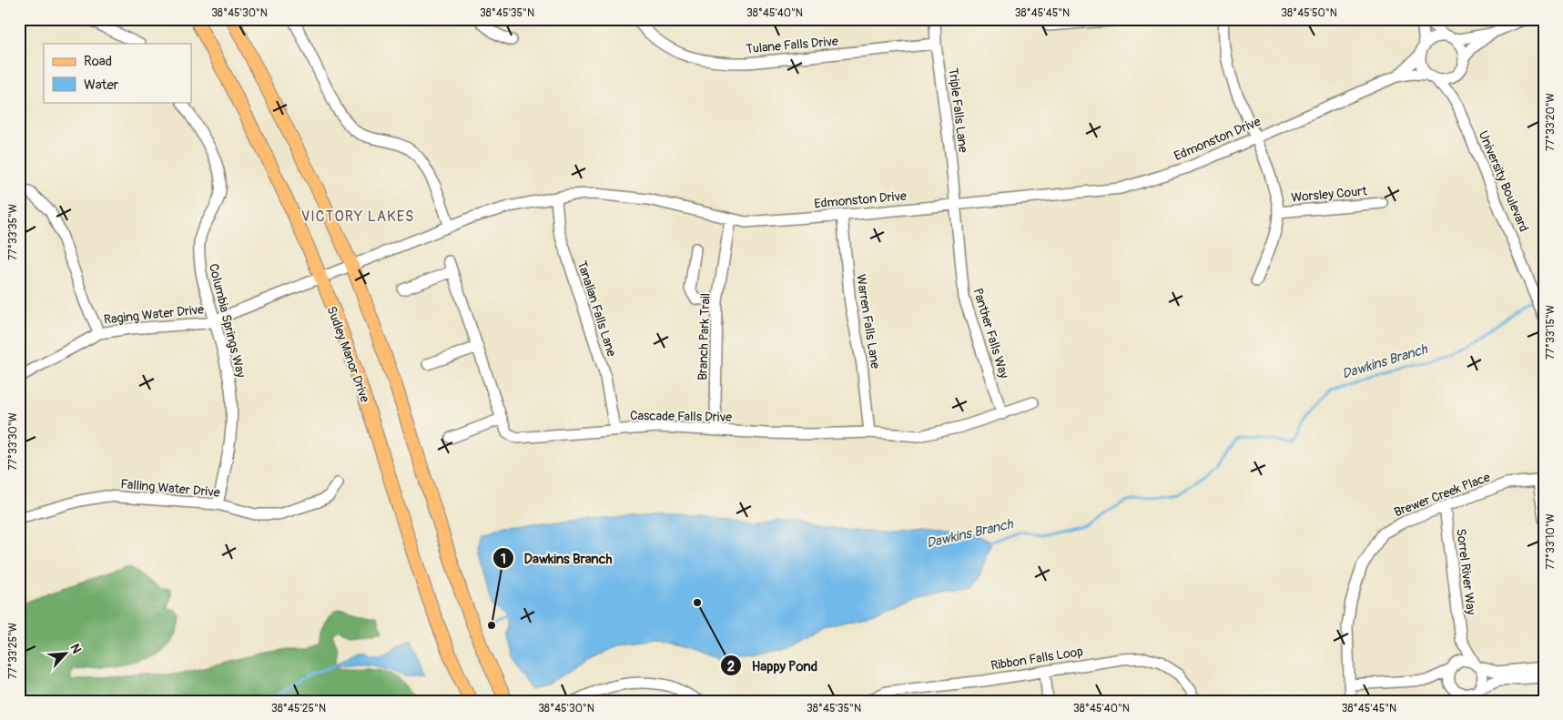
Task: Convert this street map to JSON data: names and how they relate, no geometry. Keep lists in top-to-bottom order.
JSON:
{
  "streets": {
    "main road": ["Sudley Manor Drive"],
    "street": [
      "Tulane Falls Drive",
      "Triple Falls Lane",
      "Edmonston Drive",
      "University Boulevard",
      "Worsley Court",
      "Tanalian Falls Lane",
      "Raging Water Drive",
      "Columbia Springs Way",
      "Warren Falls Lane",
      "Panther Falls Way",
      "Branch Park Trail",
      "Cascade Falls Drive",
      "Falling Water Drive",
      "Brewer Creek Place",
      "Sorrel River Way",
      "Ribbon Falls Loop"
    ]
  },
  "crossings": [
    ["Tulane Falls Drive", "Triple Falls Lane"],
    ["Triple Falls Lane", "Edmonston Drive"],
    ["Triple Falls Lane", "Panther Falls Way"],
    ["Edmonston Drive", "University Boulevard"],
    ["Edmonston Drive", "Tanalian Falls Lane"],
    ["Edmonston Drive", "Raging Water Drive"],
    ["Edmonston Drive", "Warren Falls Lane"],
    ["Edmonston Drive", "Panther Falls Way"],
    ["Edmonston Drive", "Branch Park Trail"],
    ["Edmonston Drive", "Sudley Manor Drive"],
    ["Tanalian Falls Lane", "Cascade Falls Drive"],
    ["Raging Water Drive", "Columbia Springs Way"],
    ["Raging Water Drive", "Sudley Manor Drive"],
    ["Columbia Springs Way", "Falling Water Drive"],
    ["Warren Falls Lane", "Cascade Falls Drive"],
    ["Panther Falls Way", "Cascade Falls Drive"],
    ["Branch Park Trail", "Cascade Falls Drive"],
    ["Brewer Creek Place", "Sorrel River Way"]
  ],
  "districts": ["VICTORY LAKES"],
  "water": ["Dawkins Branch"],
  "places": ["Happy Pond", "Dawkins Branch"],
  "legend": ["Road", "Water"],
  "north": "top right",
  "coordinates": [
    "38°45'30\"N",
    "38°45'35\"N",
    "38°45'40\"N",
    "38°45'45\"N",
    "38°45'50\"N",
    "77°33'20\"W",
    "77°33'35\"W",
    "77°33'15\"W",
    "77°33'30\"W",
    "77°33'10\"W",
    "77°33'25\"W",
    "38°45'25\"N"
  ]
}
